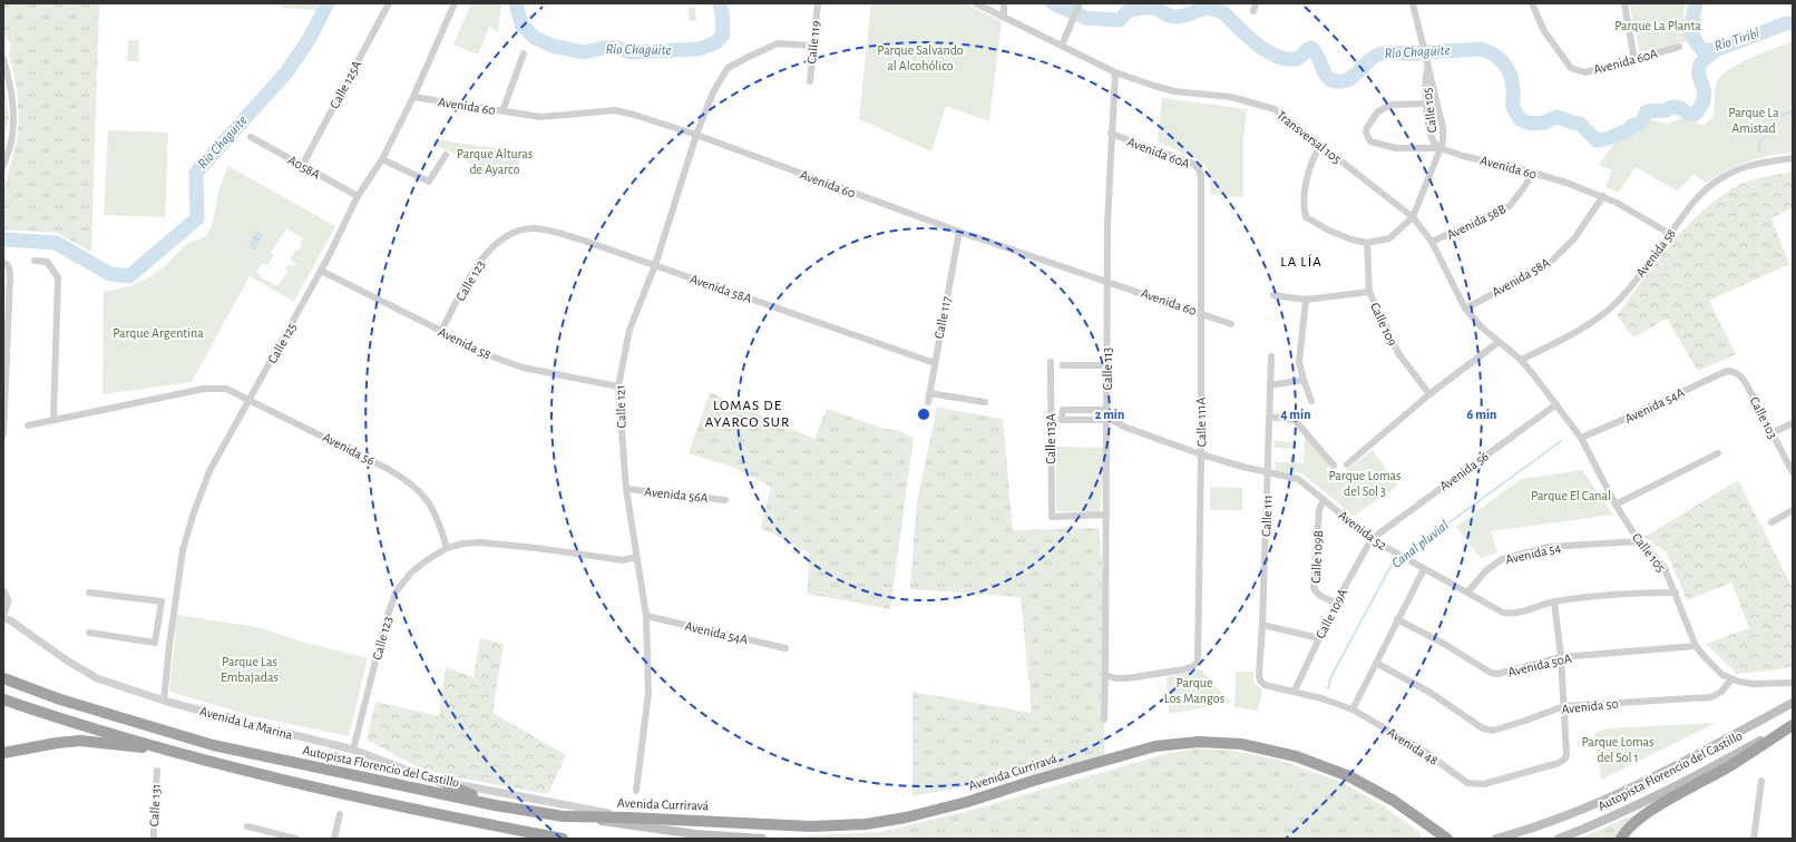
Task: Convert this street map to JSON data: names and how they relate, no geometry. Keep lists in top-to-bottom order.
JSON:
{
  "streets": {
    "highway": ["Autopista Florencio del Castillo", "Avenida Curriravá"],
    "street": [
      "Calle 119",
      "Avenida 60A",
      "Calle 125A",
      "Avenida 60",
      "Calle 105",
      "Transversal 105",
      "A058A",
      "Avenida 58B",
      "Avenida 58",
      "Avenida 58A",
      "Calle 123",
      "Calle 117",
      "Calle 109",
      "Calle 125",
      "Calle 113",
      "Avenida 54A",
      "Calle 121",
      "Calle 103",
      "Calle 111A",
      "Calle 113A",
      "Avenida 56",
      "Avenida 56A",
      "Calle 111",
      "Avenida 52",
      "Avenida 54",
      "Calle 109B",
      "Calle 109A",
      "Avenida 50A",
      "Avenida 50",
      "Avenida La Marina",
      "Avenida 48",
      "Calle 131"
    ]
  },
  "crossings": [
    ["Calle 119", "Calle 121"],
    ["Avenida 60A", "Calle 113"],
    ["Avenida 60A", "Calle 111A"],
    ["Calle 125A", "A058A"],
    ["Avenida 60", "Calle 105"],
    ["Avenida 60", "Avenida 58B"],
    ["Avenida 60", "Avenida 58"],
    ["Avenida 60", "Avenida 58A"],
    ["Avenida 60", "Calle 117"],
    ["Avenida 60", "Calle 125"],
    ["Avenida 60", "Calle 113"],
    ["Avenida 60", "Calle 121"],
    ["Avenida 60", "Calle 111A"],
    ["Calle 105", "Transversal 105"],
    ["Calle 105", "Avenida 58"],
    ["Calle 105", "Avenida 54A"],
    ["Calle 105", "Avenida 56"],
    ["Calle 105", "Avenida 52"],
    ["Calle 105", "Avenida 54"],
    ["Calle 105", "Avenida 50A"],
    ["Calle 105", "Avenida 50"],
    ["Transversal 105", "Avenida 58B"],
    ["Transversal 105", "Avenida 58A"],
    ["Transversal 105", "Calle 113"],
    ["A058A", "Calle 125"],
    ["Avenida 58", "Calle 123"],
    ["Avenida 58", "Calle 125"],
    ["Avenida 58", "Calle 121"],
    ["Avenida 58A", "Calle 123"],
    ["Avenida 58A", "Calle 117"],
    ["Avenida 58A", "Calle 121"],
    ["Calle 123", "Avenida 56"],
    ["Calle 123", "Avenida La Marina"],
    ["Calle 125", "Avenida 56"],
    ["Calle 125", "Avenida La Marina"],
    ["Calle 113", "Calle 111A"],
    ["Calle 113", "Calle 113A"],
    ["Calle 113", "Avenida 52"],
    ["Avenida 54A", "Calle 121"],
    ["Avenida 54A", "Calle 103"],
    ["Calle 121", "Avenida 56A"],
    ["Calle 111A", "Avenida 52"],
    ["Avenida 56", "Avenida 52"],
    ["Avenida 56", "Calle 109A"],
    ["Calle 111", "Avenida 52"],
    ["Calle 111", "Avenida 48"],
    ["Avenida 52", "Avenida 54"],
    ["Avenida 52", "Calle 109B"],
    ["Avenida 52", "Calle 109A"],
    ["Calle 109B", "Calle 109A"],
    ["Calle 109A", "Avenida 48"],
    ["Avenida 50", "Avenida 48"],
    ["Avenida La Marina", "Avenida Curriravá"],
    ["Autopista Florencio del Castillo", "Avenida Curriravá"]
  ],
  "districts": ["LA LÍA", "LOMAS DE AYARCO SUR"],
  "water": ["Río Tiribí", "Río Chagüite", "Canal pluvial"],
  "parks": [
    "Parque La Planta",
    "Parque Salvando al Alcohólico",
    "Parque La Amistad",
    "Parque Alturas de Ayarco",
    "Parque Argentina",
    "Parque Lomas del Sol 3",
    "Parque El Canal",
    "Parque Las Embajadas",
    "Parque Los Mangos",
    "Parque Lomas del Sol 1"
  ],
  "rings": ["2 min", "4 min", "6 min"]
}
